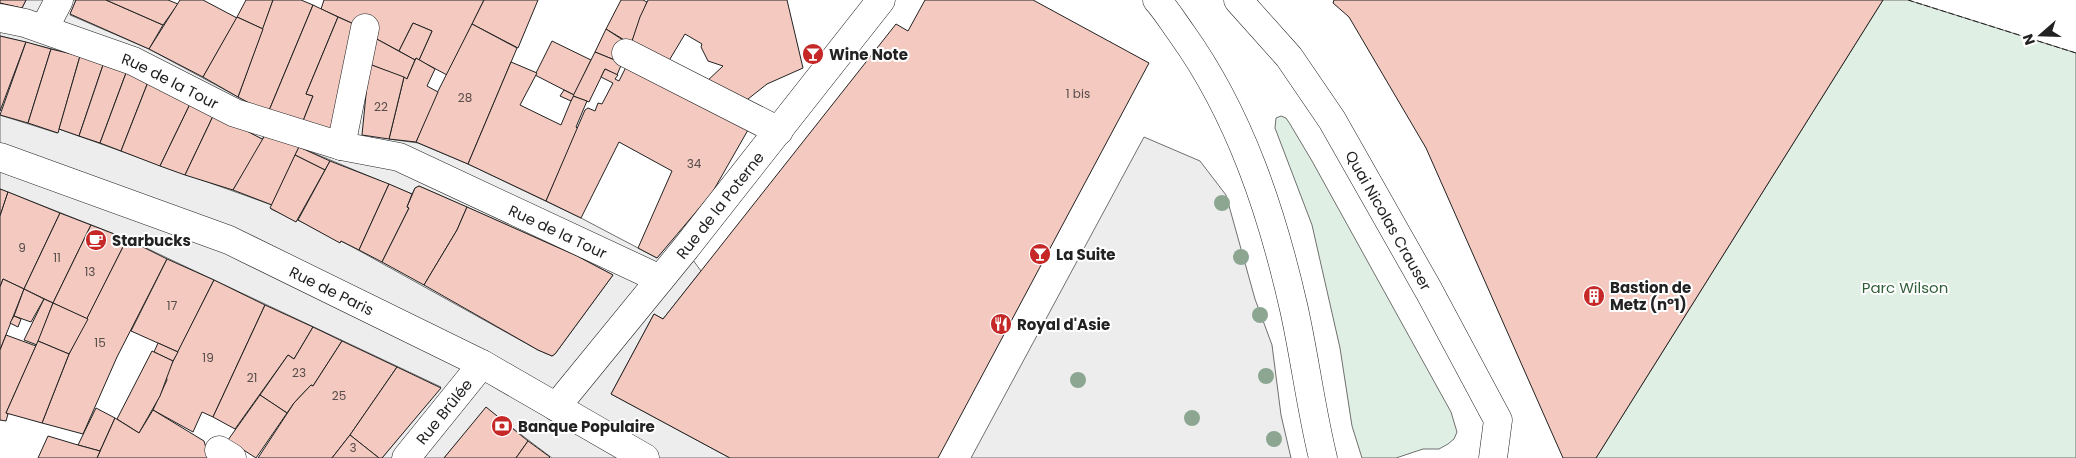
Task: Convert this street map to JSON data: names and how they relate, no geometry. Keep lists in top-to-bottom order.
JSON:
{
  "streets": {
    "street": [
      "Rue de la Tour",
      "Rue de la Poterne",
      "Quai Nicolas Crauser",
      "Rue de Paris",
      "Rue Brûlée"
    ]
  },
  "crossings": [
    ["Rue de la Tour", "Rue de la Poterne"],
    ["Rue de la Poterne", "Rue de Paris"],
    ["Rue de Paris", "Rue Brûlée"]
  ],
  "parks": ["Parc Wilson"],
  "places": {
    "bar": ["Wine Note", "La Suite"],
    "cafe": ["Starbucks"],
    "building": ["Bastion de Metz (n°1)"],
    "restaurant": ["Royal d'Asie"],
    "bank": ["Banque Populaire"]
  },
  "house_numbers": [
    "1 bis",
    "28",
    "22",
    "34",
    "9",
    "11",
    "13",
    "17",
    "15",
    "19",
    "23",
    "21",
    "25",
    "3"
  ],
  "north": "left"
}
